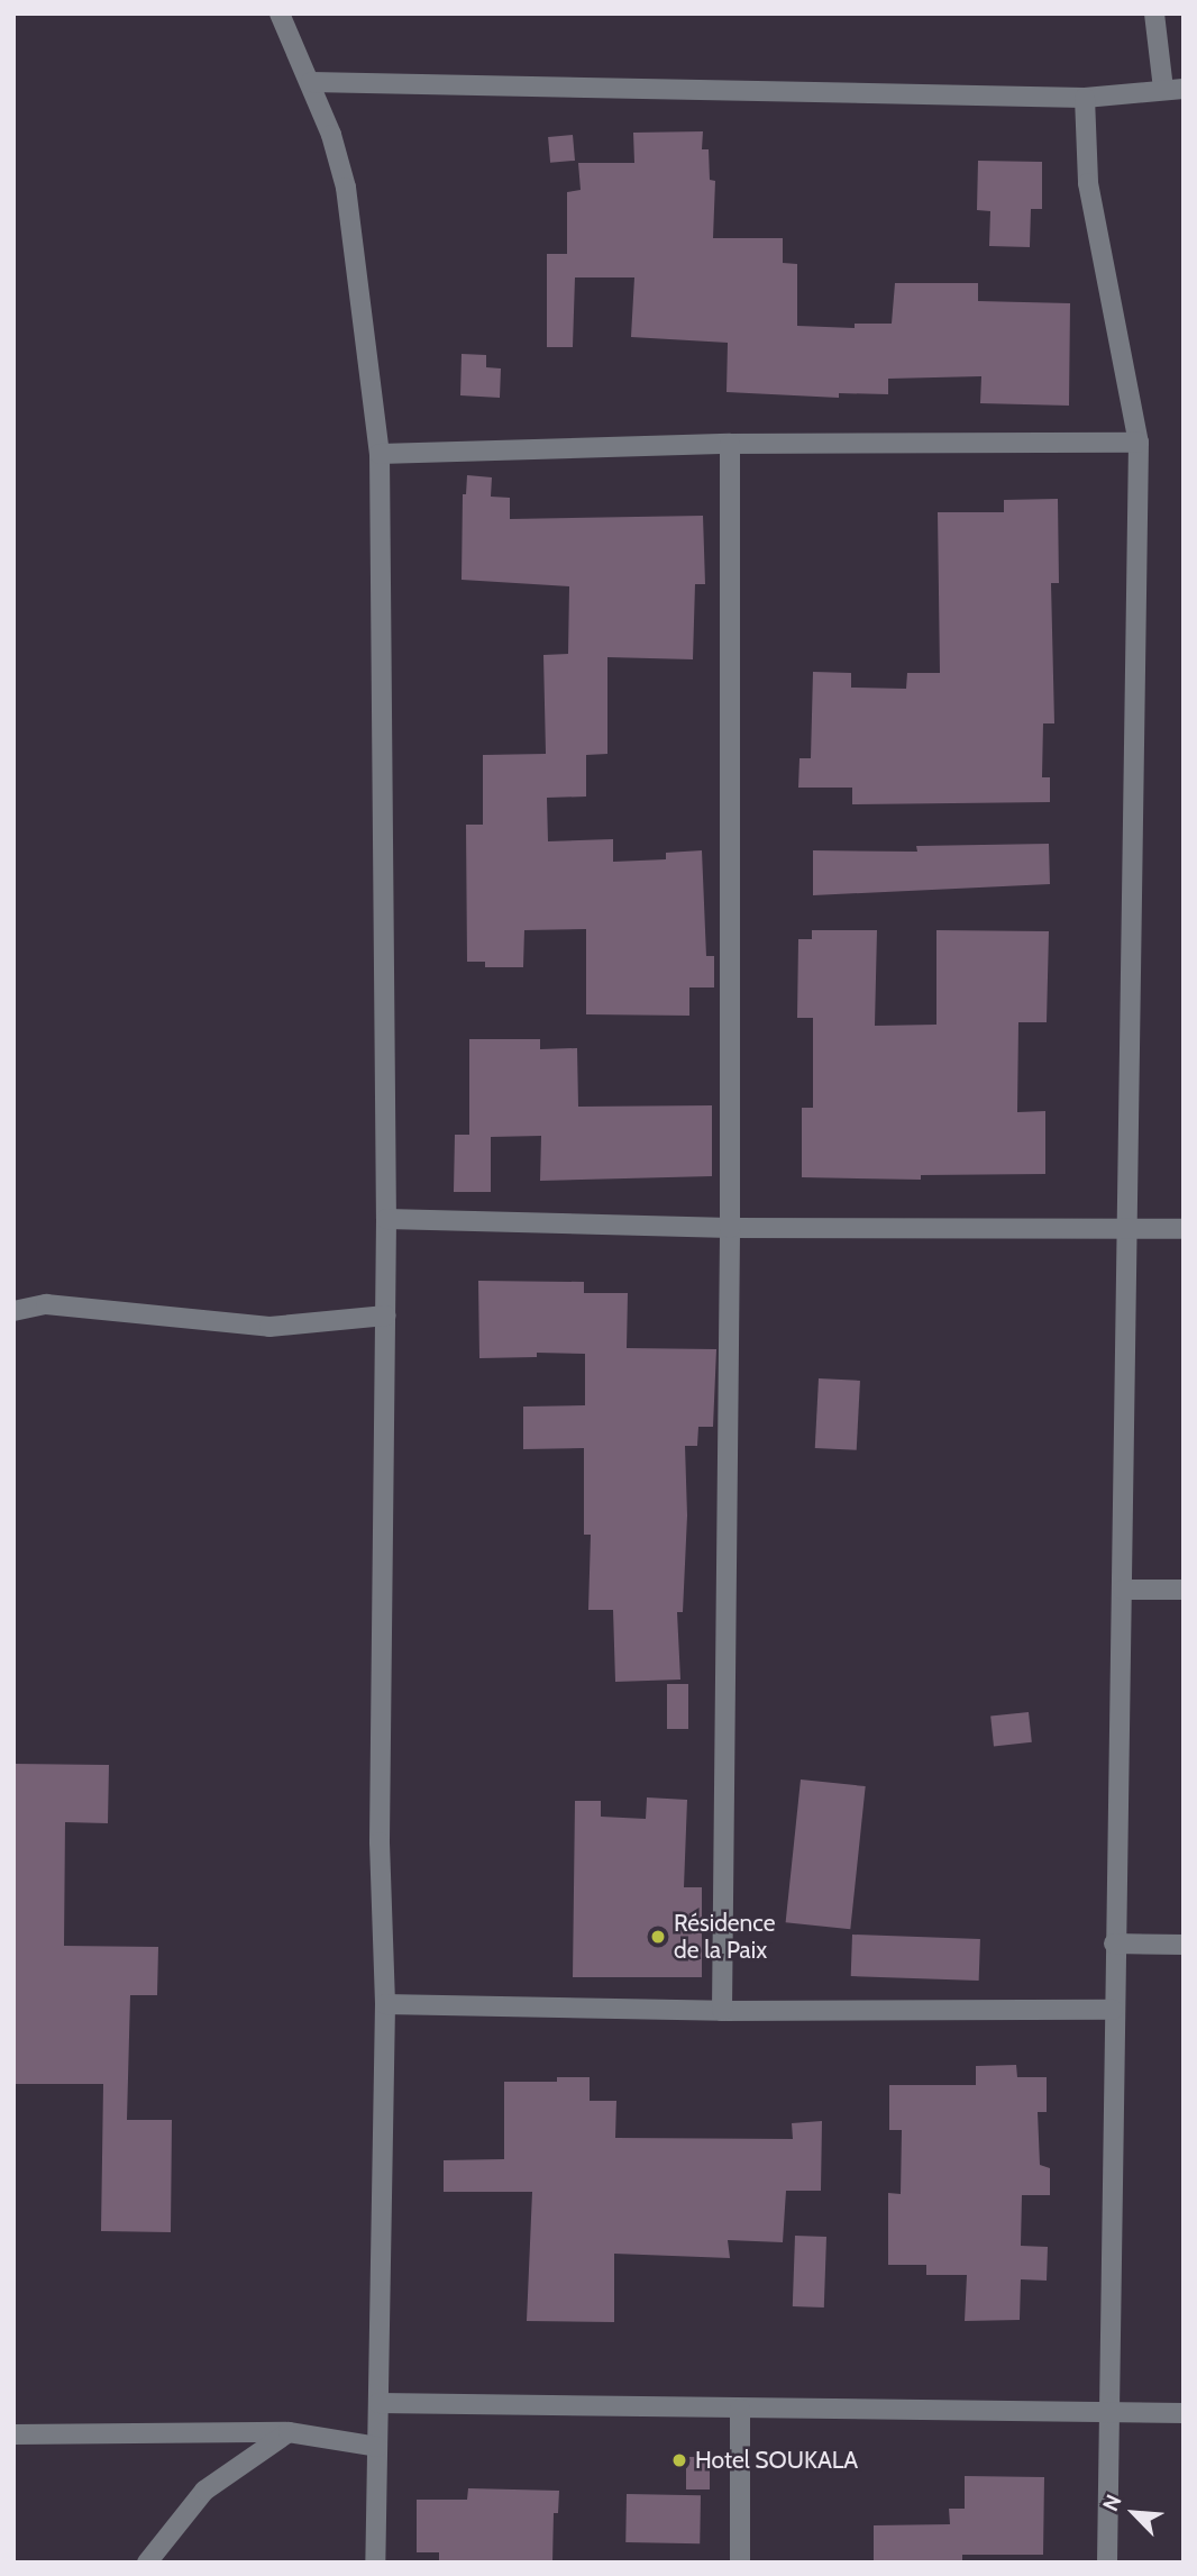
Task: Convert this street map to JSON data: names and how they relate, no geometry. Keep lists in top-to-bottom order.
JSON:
{
  "places": ["Résidence de la Paix", "Hotel SOUKALA"],
  "north": "top left"
}
